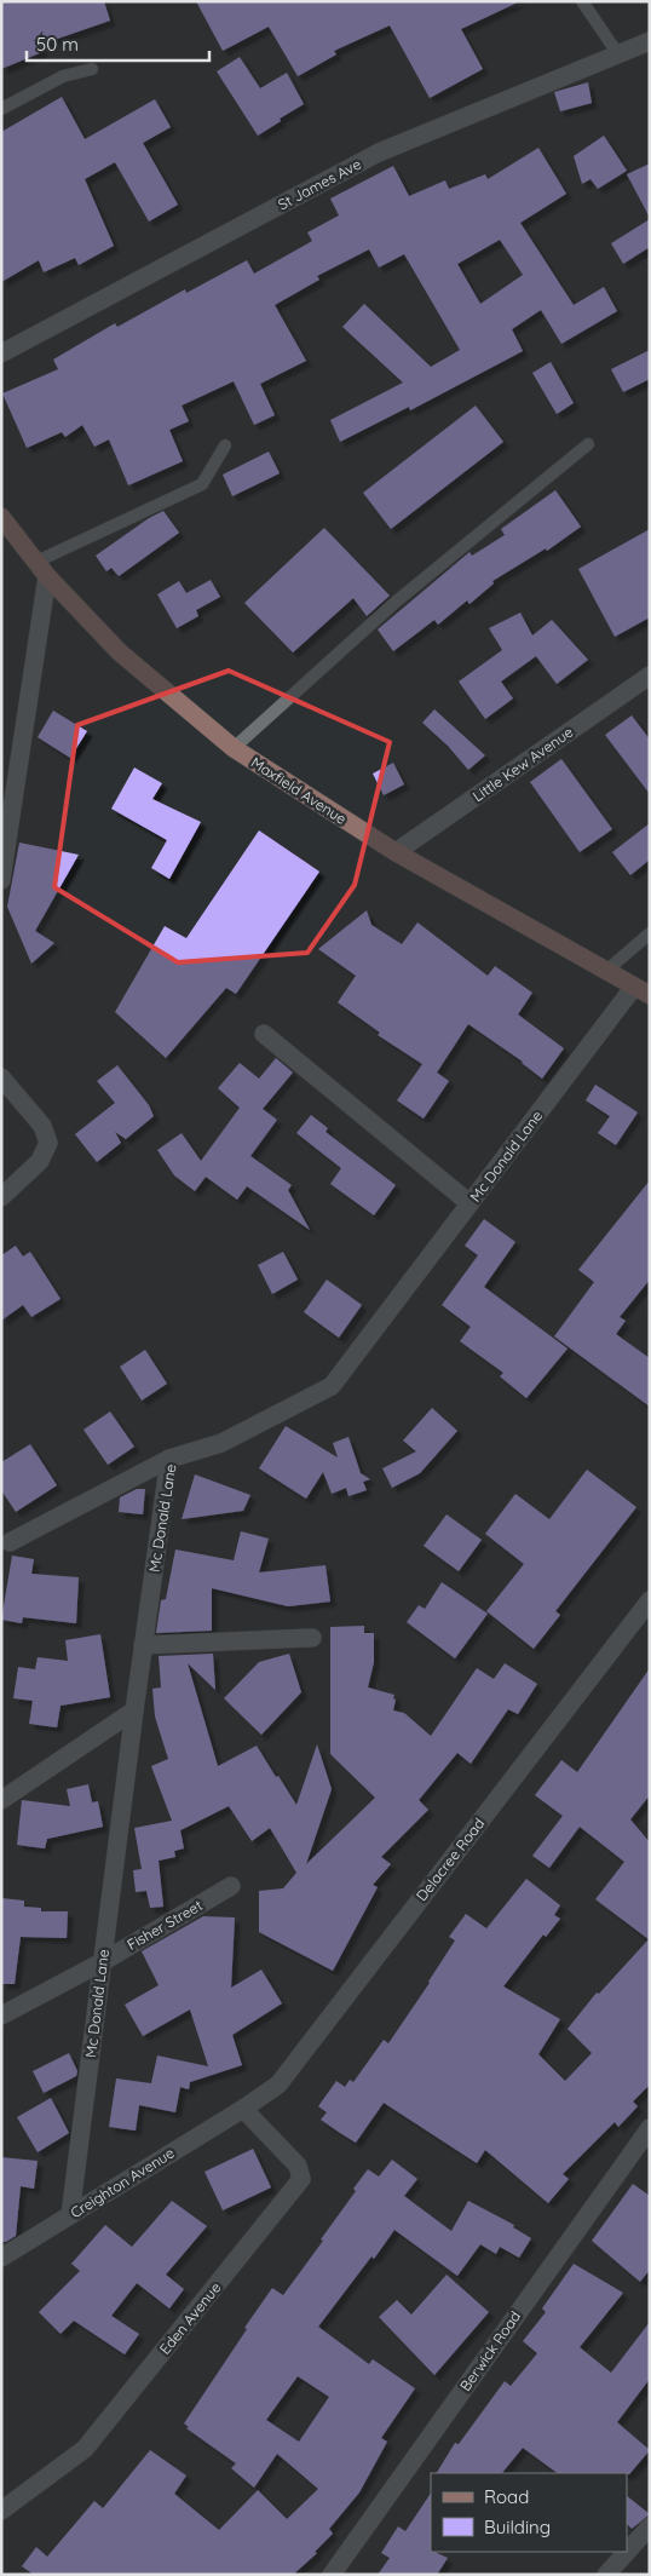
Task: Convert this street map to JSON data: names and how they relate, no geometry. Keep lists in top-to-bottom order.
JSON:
{
  "streets": {
    "main road": ["Maxfield Avenue"],
    "street": [
      "St James Ave",
      "Little Kew Avenue",
      "Mc Donald Lane",
      "Delacree Road",
      "Fisher Street",
      "Creighton Avenue",
      "Eden Avenue",
      "Berwick Road"
    ]
  },
  "crossings": [
    ["Little Kew Avenue", "Maxfield Avenue"],
    ["Maxfield Avenue", "Mc Donald Lane"],
    ["Mc Donald Lane", "Fisher Street"],
    ["Mc Donald Lane", "Creighton Avenue"],
    ["Delacree Road", "Creighton Avenue"],
    ["Delacree Road", "Eden Avenue"],
    ["Creighton Avenue", "Eden Avenue"]
  ],
  "legend": ["Road", "Building"],
  "scale_bar": "50 m"
}
